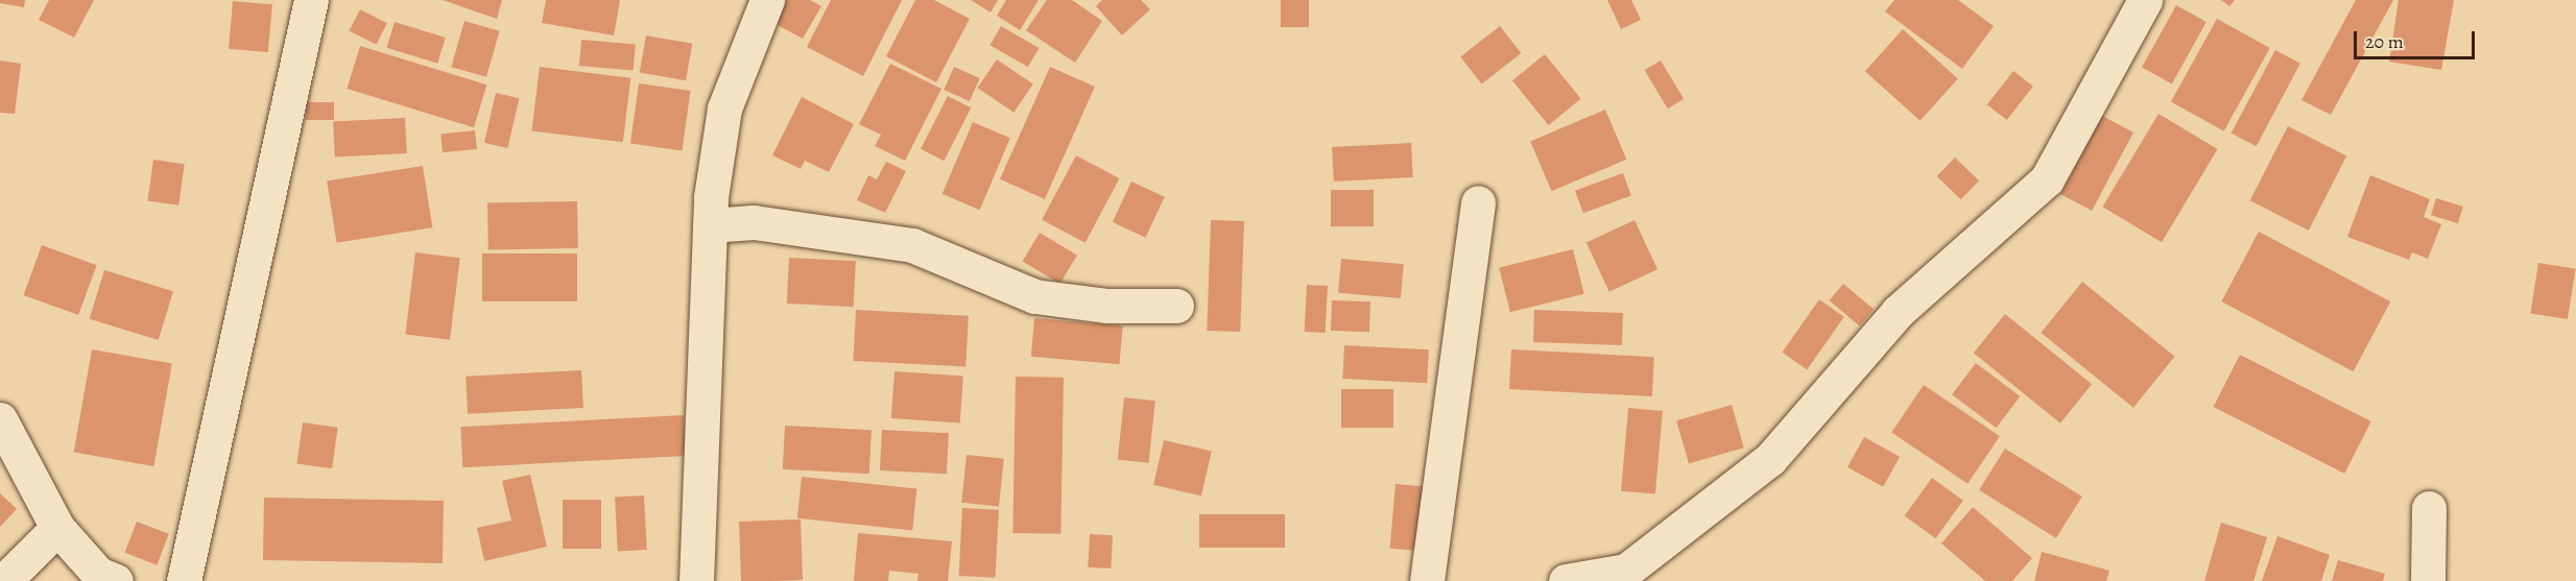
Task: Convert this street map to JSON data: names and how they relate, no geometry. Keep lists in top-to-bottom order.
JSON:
{
  "scale_bar": "20 m"
}
